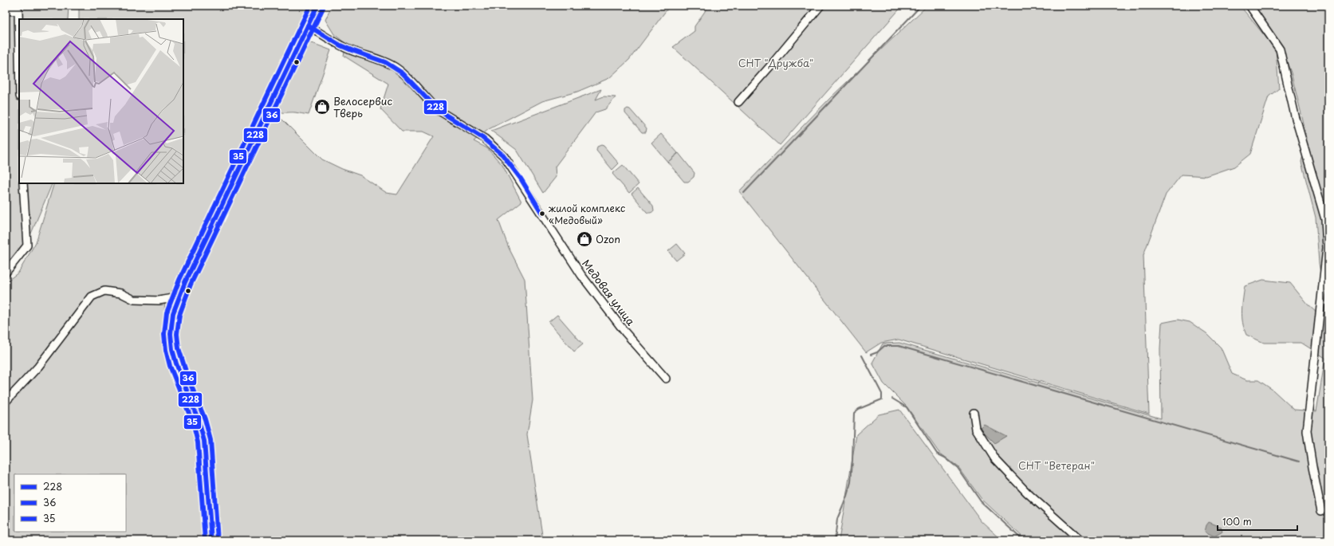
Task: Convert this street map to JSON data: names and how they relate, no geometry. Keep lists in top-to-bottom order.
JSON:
{
  "streets": {
    "street": ["Медовая улица"]
  },
  "parks": ["СНТ \"Дружба\"", "СНТ \"Ветеран\""],
  "places": {
    "shop": ["Велосервис Тверь", "Ozon"],
    "other": ["жилой комплекс «Медовый»"]
  },
  "lines": ["transit line 228", "transit line 35", "transit line 36"],
  "legend": ["228", "36", "35"],
  "scale_bar": "100 m"
}
